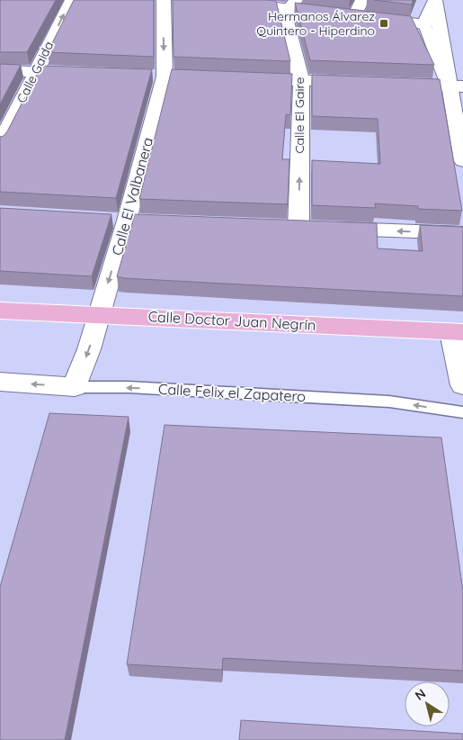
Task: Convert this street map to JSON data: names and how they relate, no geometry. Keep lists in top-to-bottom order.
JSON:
{
  "streets": {
    "main road": ["Calle Doctor Juan Negrín"],
    "street": [
      "Calle Gaida",
      "Calle El Gaire",
      "Calle El Valbanera",
      "Calle Felix el Zapatero"
    ]
  },
  "crossings": [
    ["Calle El Valbanera", "Calle Doctor Juan Negrín"],
    ["Calle El Valbanera", "Calle Felix el Zapatero"]
  ],
  "one_way": ["Calle Gaida", "Calle El Valbanera", "Calle Felix el Zapatero"],
  "places": {
    "transit": ["Hermanos Álvarez Quintero - Hiperdino"]
  },
  "north": "top left"
}
